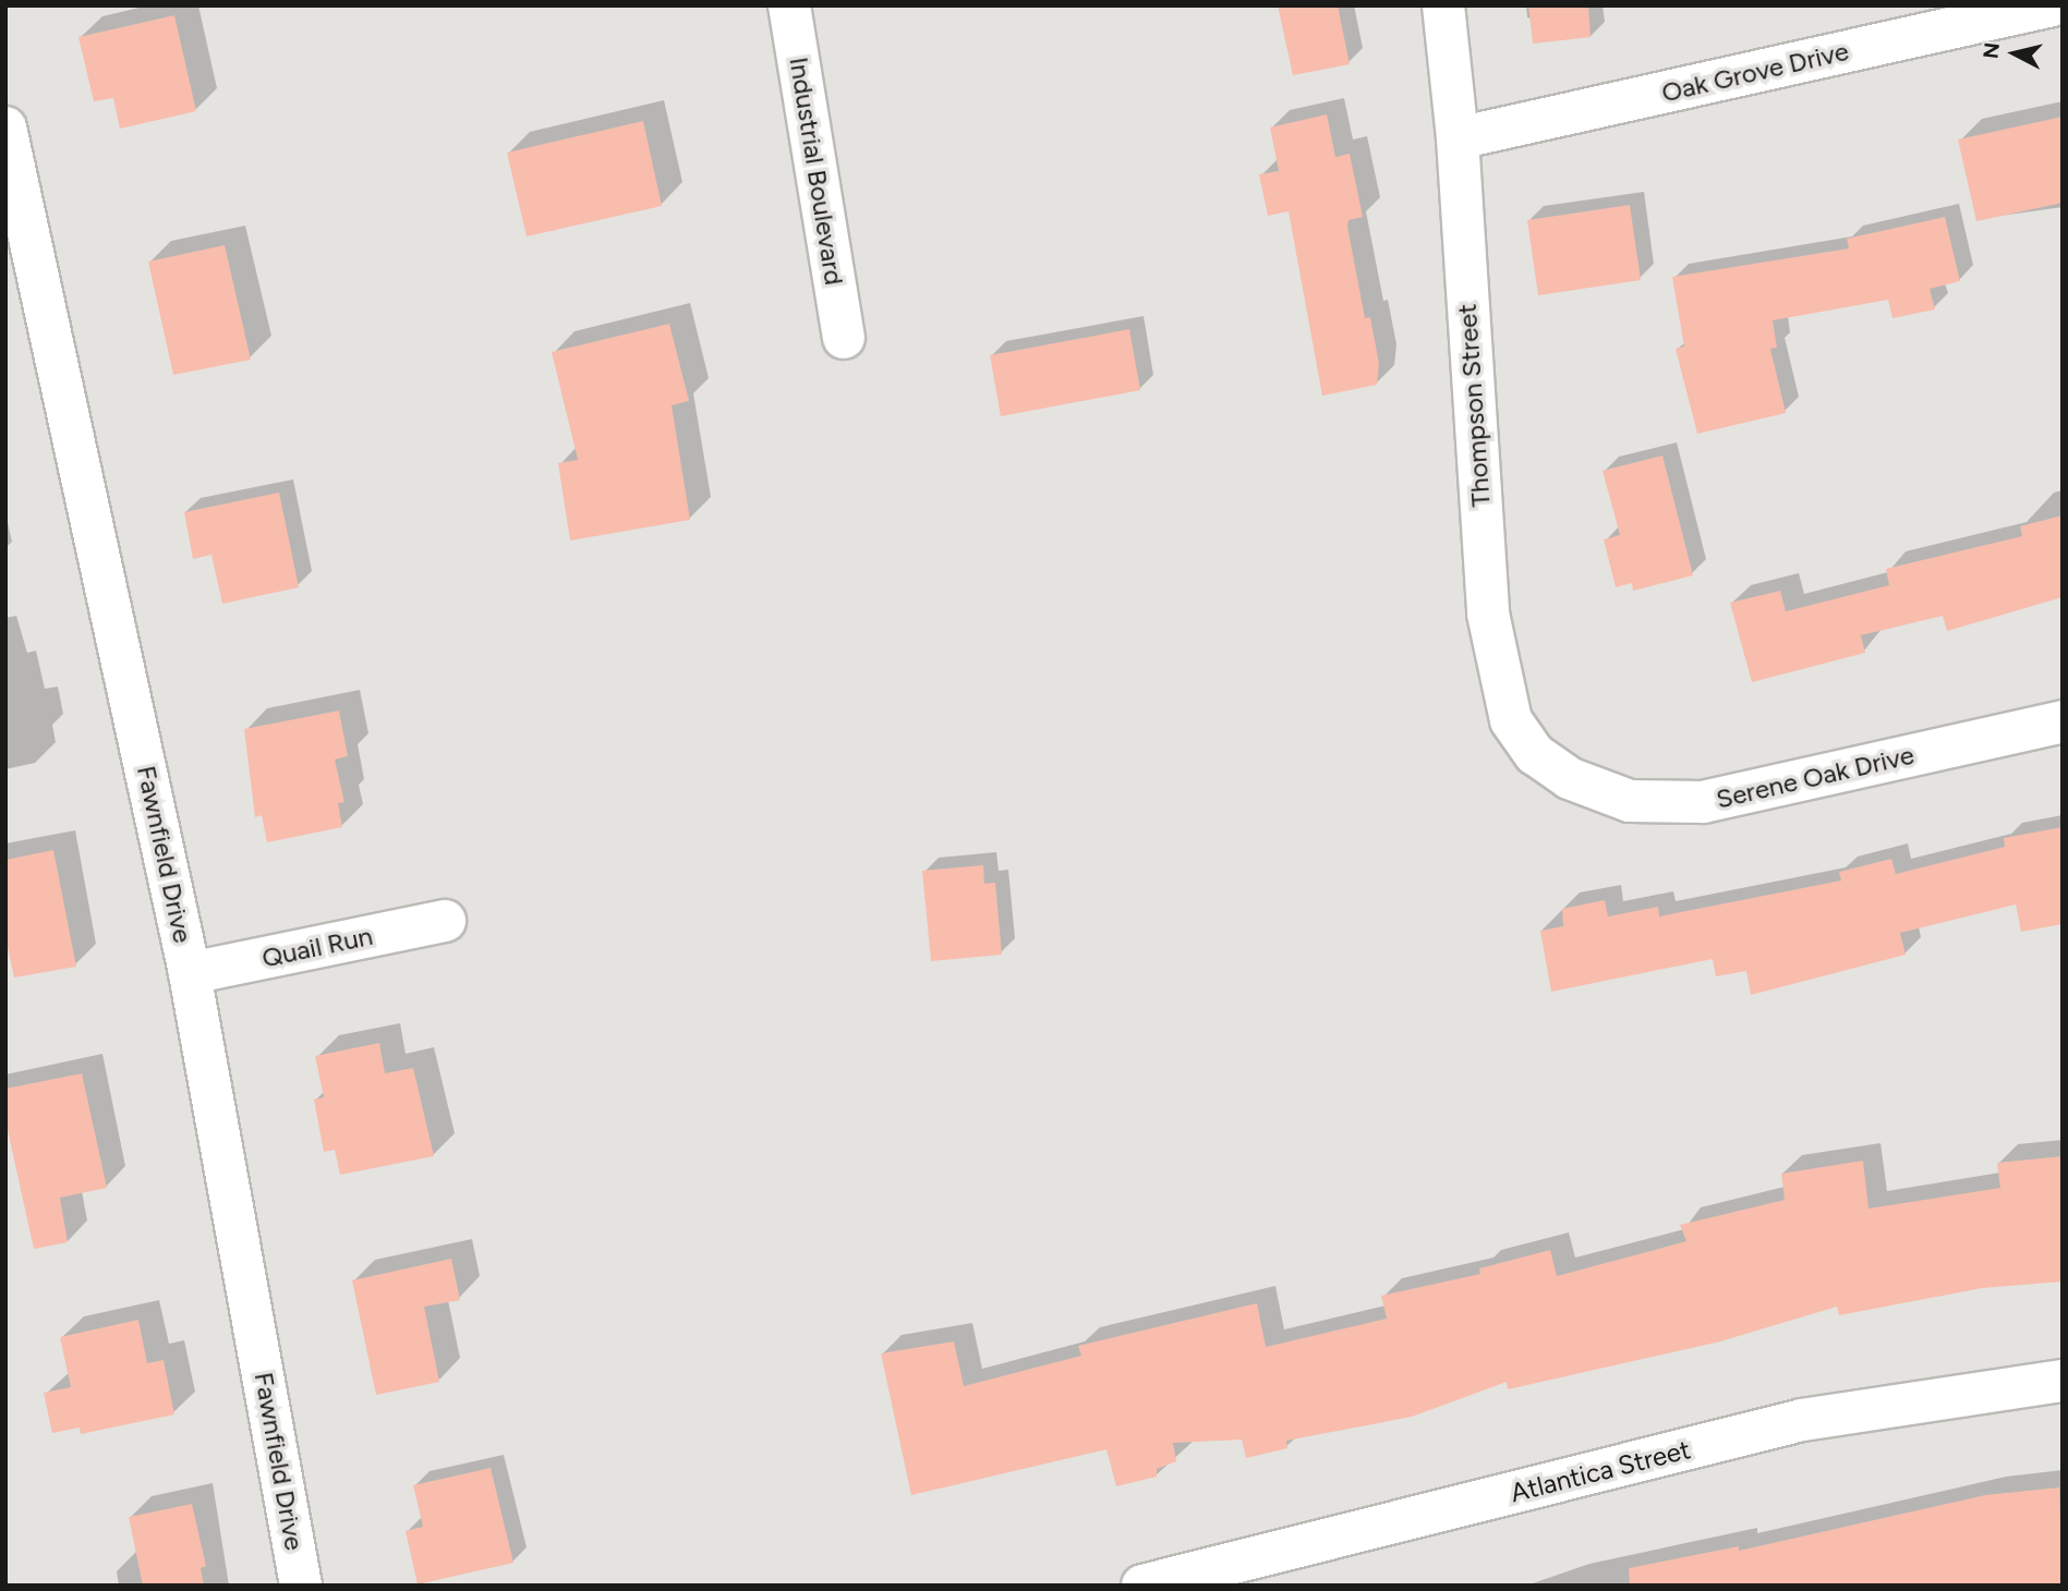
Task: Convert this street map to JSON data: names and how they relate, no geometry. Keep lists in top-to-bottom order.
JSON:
{
  "streets": {
    "street": [
      "Oak Grove Drive",
      "Industrial Boulevard",
      "Thompson Street",
      "Serene Oak Drive",
      "Fawnfield Drive",
      "Quail Run",
      "Atlantica Street"
    ]
  },
  "crossings": [
    ["Oak Grove Drive", "Thompson Street"],
    ["Thompson Street", "Serene Oak Drive"],
    ["Fawnfield Drive", "Quail Run"]
  ],
  "north": "left"
}
